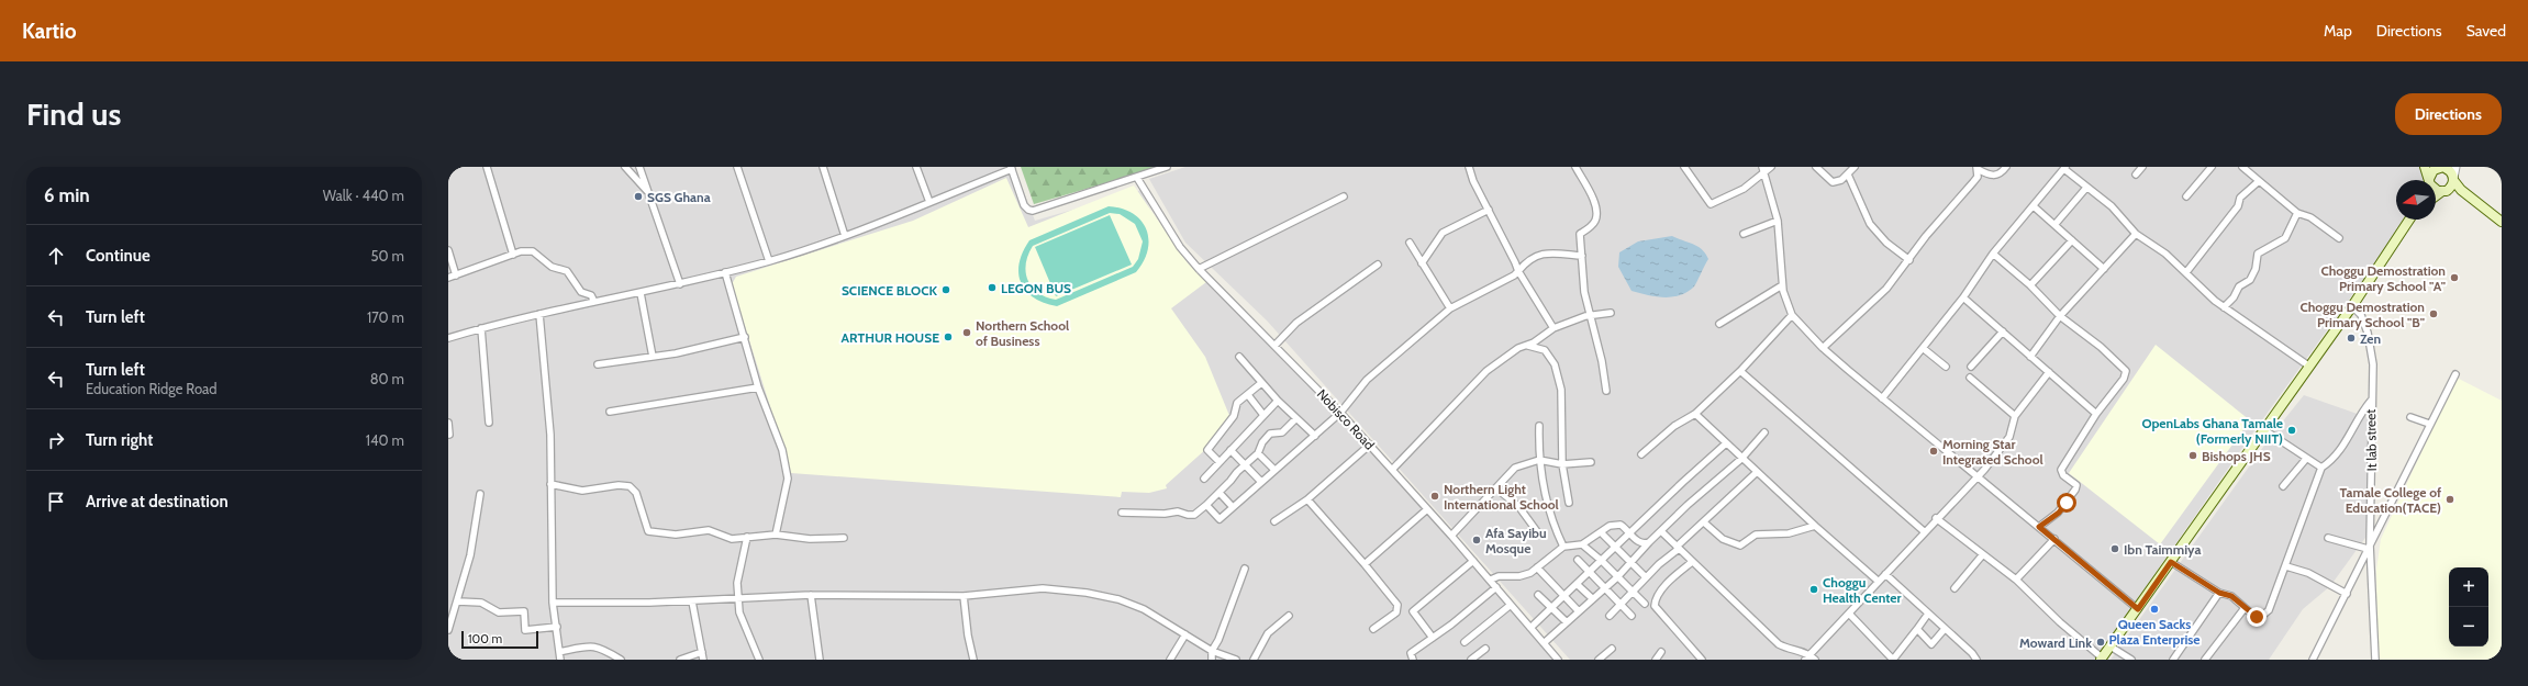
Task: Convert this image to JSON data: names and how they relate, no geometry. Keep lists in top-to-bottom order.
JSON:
{
  "streets": {
    "street": ["Nobisco Road", "It lab street"]
  },
  "places": [
    "SGS Ghana",
    "Choggu Demostration Primary School \"A\"",
    "LEGON BUS",
    "SCIENCE BLOCK",
    "Choggu Demostration Primary School \"B\"",
    "Northern School of Business",
    "ARTHUR HOUSE",
    "Zen",
    "OpenLabs Ghana Tamale (Formerly NIIT)",
    "Morning Star Integrated School",
    "Bishops JHS",
    "Northern Light International School",
    "Tamale College of Education(TACE)",
    "Afa Sayibu Mosque",
    "Ibn Taimmiya",
    "Choggu Health Center",
    "Queen Sacks Plaza Enterprise",
    "Moward Link"
  ],
  "scale_bar": "100 m",
  "north": "left",
  "page": {
    "header": "Kartio",
    "nav": ["Map", "Directions", "Saved"],
    "buttons": "Directions",
    "title": "Find us",
    "heading": ["6 min", "Walk · 440 m"],
    "list": [
      ["Continue", "50 m"],
      ["Turn left", "170 m"],
      ["Turn left", "Education Ridge Road", "80 m"],
      ["Turn right", "140 m"],
      "Arrive at destination"
    ],
    "map_buttons": ["+", "−"],
    "scale": "100 m"
  }
}
